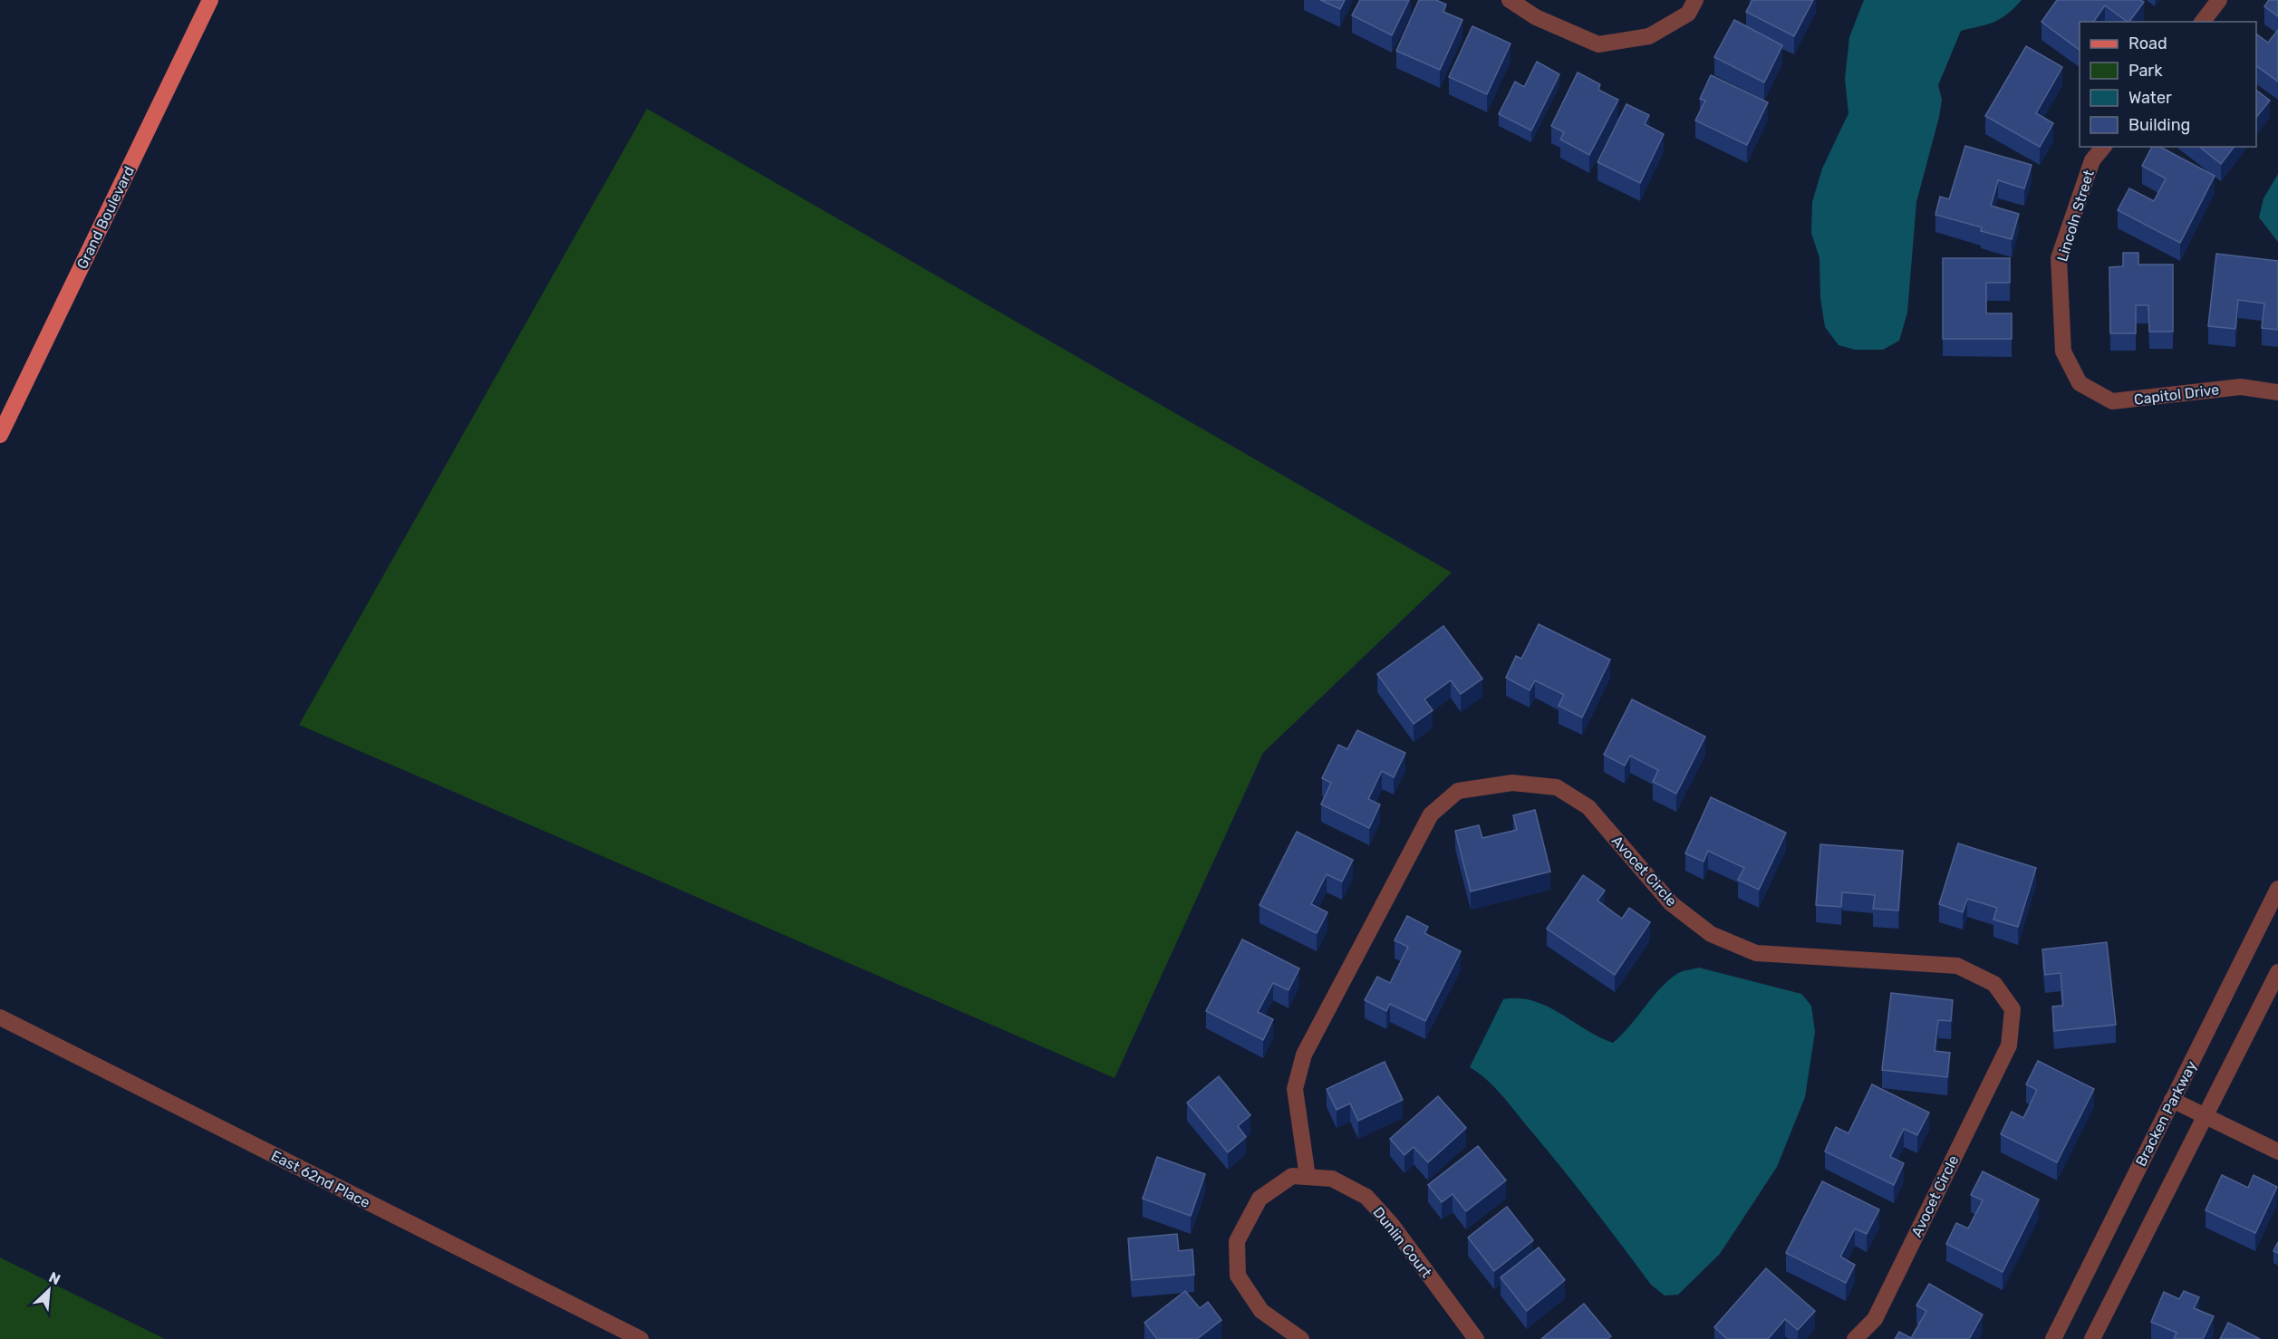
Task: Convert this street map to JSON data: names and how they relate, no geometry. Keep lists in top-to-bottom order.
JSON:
{
  "streets": {
    "main road": ["Grand Boulevard"],
    "street": [
      "Lincoln Street",
      "Capitol Drive",
      "Avocet Circle",
      "Bracken Parkway",
      "East 62nd Place",
      "Dunlin Court"
    ]
  },
  "crossings": [
    ["Lincoln Street", "Capitol Drive"],
    ["Avocet Circle", "Dunlin Court"]
  ],
  "legend": [
    "Road",
    "Park",
    "Water",
    "Building"
  ],
  "north": "top right"
}
